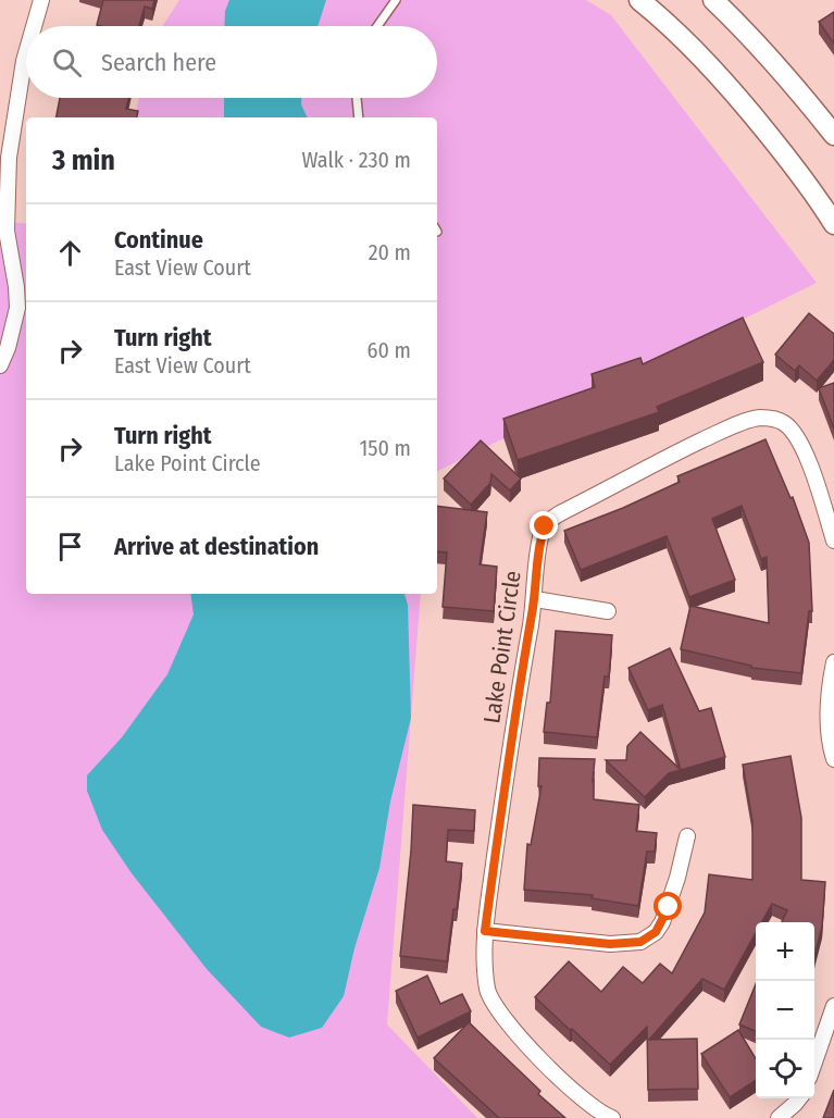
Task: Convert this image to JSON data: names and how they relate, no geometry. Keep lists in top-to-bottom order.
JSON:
{
  "streets": {
    "street": ["Lake Point Circle"]
  },
  "page": {
    "search": "Search here",
    "heading": ["3 min", "Walk · 230 m"],
    "list": [
      ["Continue", "East View Court", "20 m"],
      ["Turn right", "East View Court", "60 m"],
      ["Turn right", "Lake Point Circle", "150 m"],
      "Arrive at destination"
    ],
    "map_buttons": ["+", "−"]
  }
}
